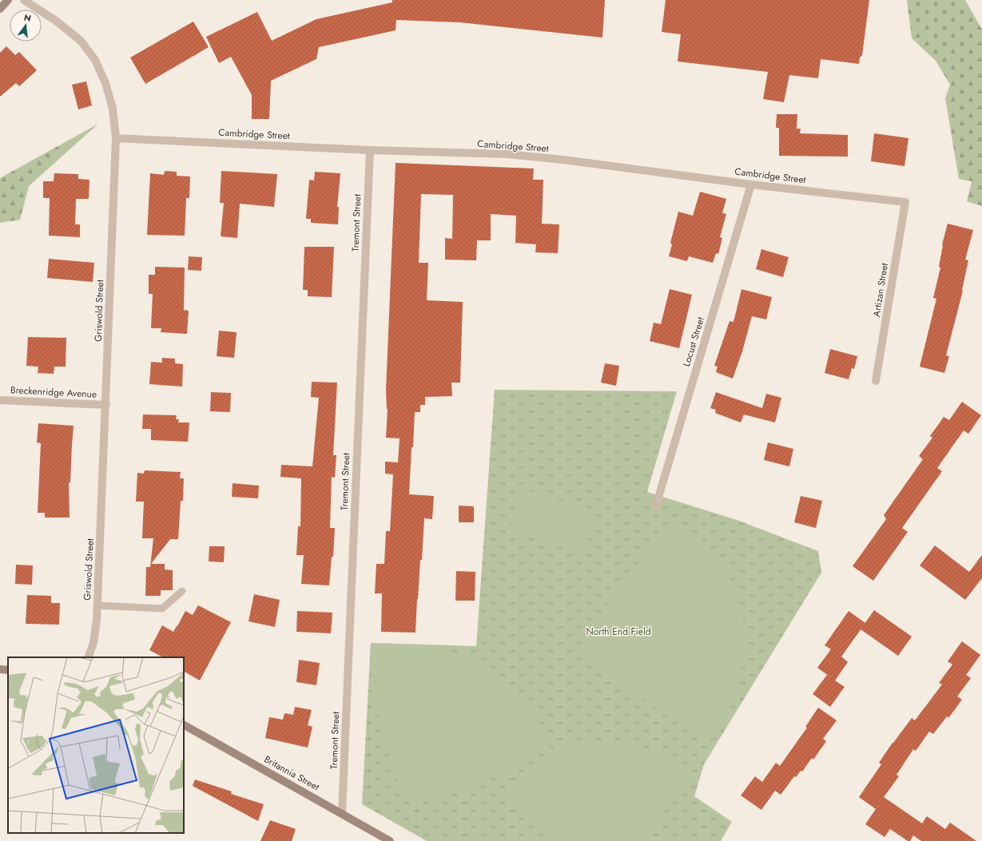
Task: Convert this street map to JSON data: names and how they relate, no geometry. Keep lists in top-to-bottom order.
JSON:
{
  "streets": {
    "main road": ["Britannia Street"],
    "street": [
      "Cambridge Street",
      "Tremont Street",
      "Artizan Street",
      "Griswold Street",
      "Locust Street",
      "Breckenridge Avenue"
    ]
  },
  "crossings": [
    ["Cambridge Street", "Tremont Street"],
    ["Cambridge Street", "Artizan Street"],
    ["Cambridge Street", "Griswold Street"],
    ["Cambridge Street", "Locust Street"],
    ["Tremont Street", "Britannia Street"],
    ["Griswold Street", "Breckenridge Avenue"]
  ],
  "parks": ["North End Field"],
  "north": "top"
}
